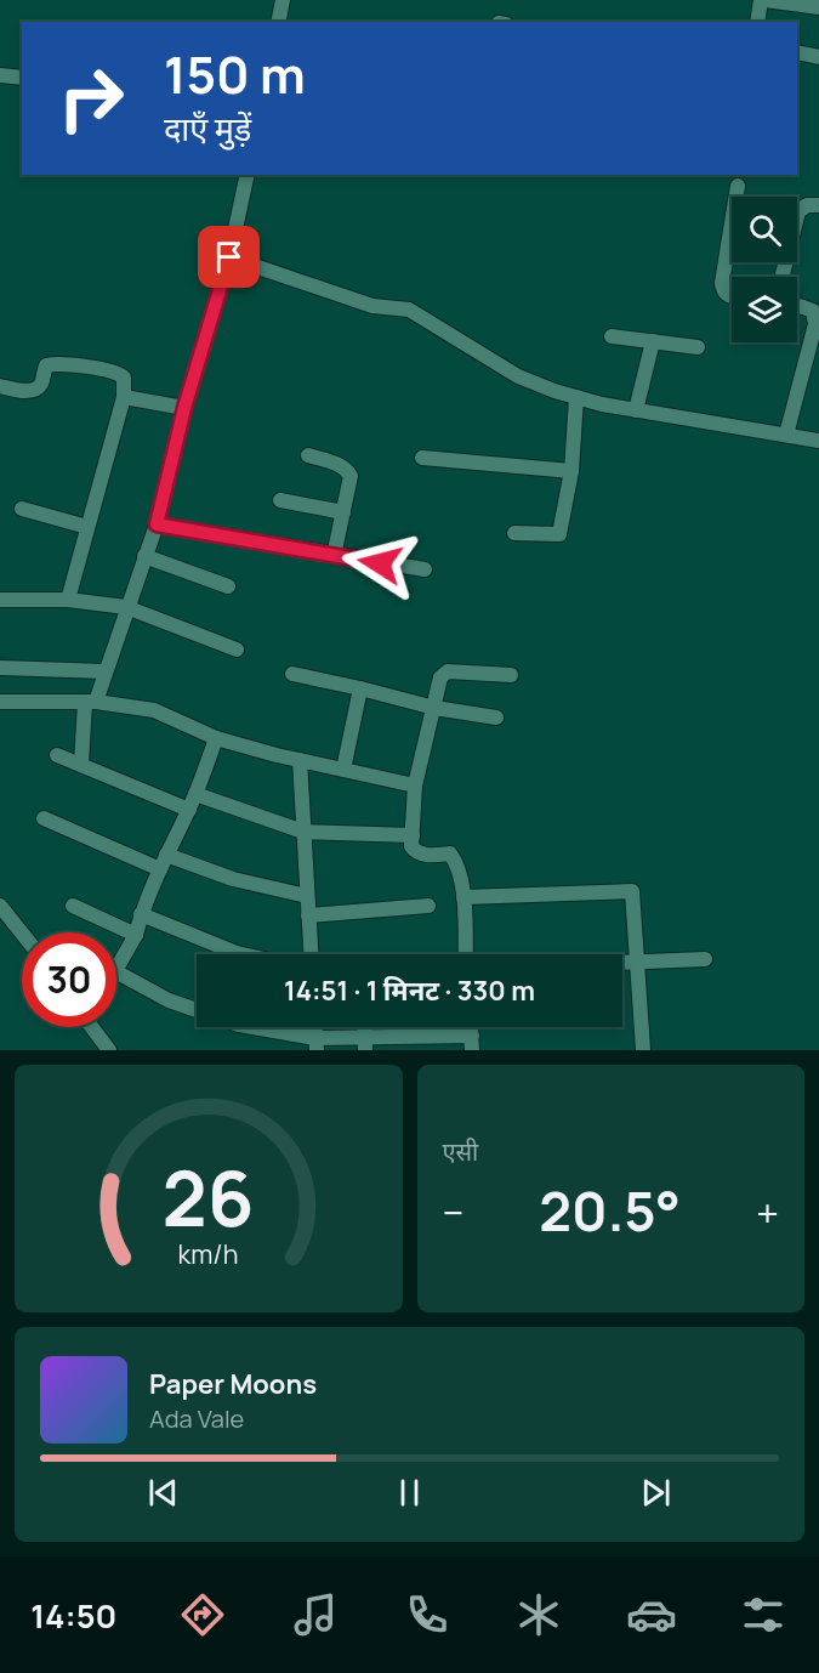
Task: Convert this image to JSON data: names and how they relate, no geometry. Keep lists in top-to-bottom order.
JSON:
{
  "page": {
    "turn": ["150 m", "दाएँ मुड़ें"],
    "limit": "30",
    "trip": "14:51 · 1 मिनट · 330 m",
    "tile": "एसी",
    "heat": ["−", "20.5°", "+"],
    "song": ["Paper Moons", "Ada Vale"],
    "tabs": "14:50",
    "gauge": ["26", "km/h"]
  }
}
